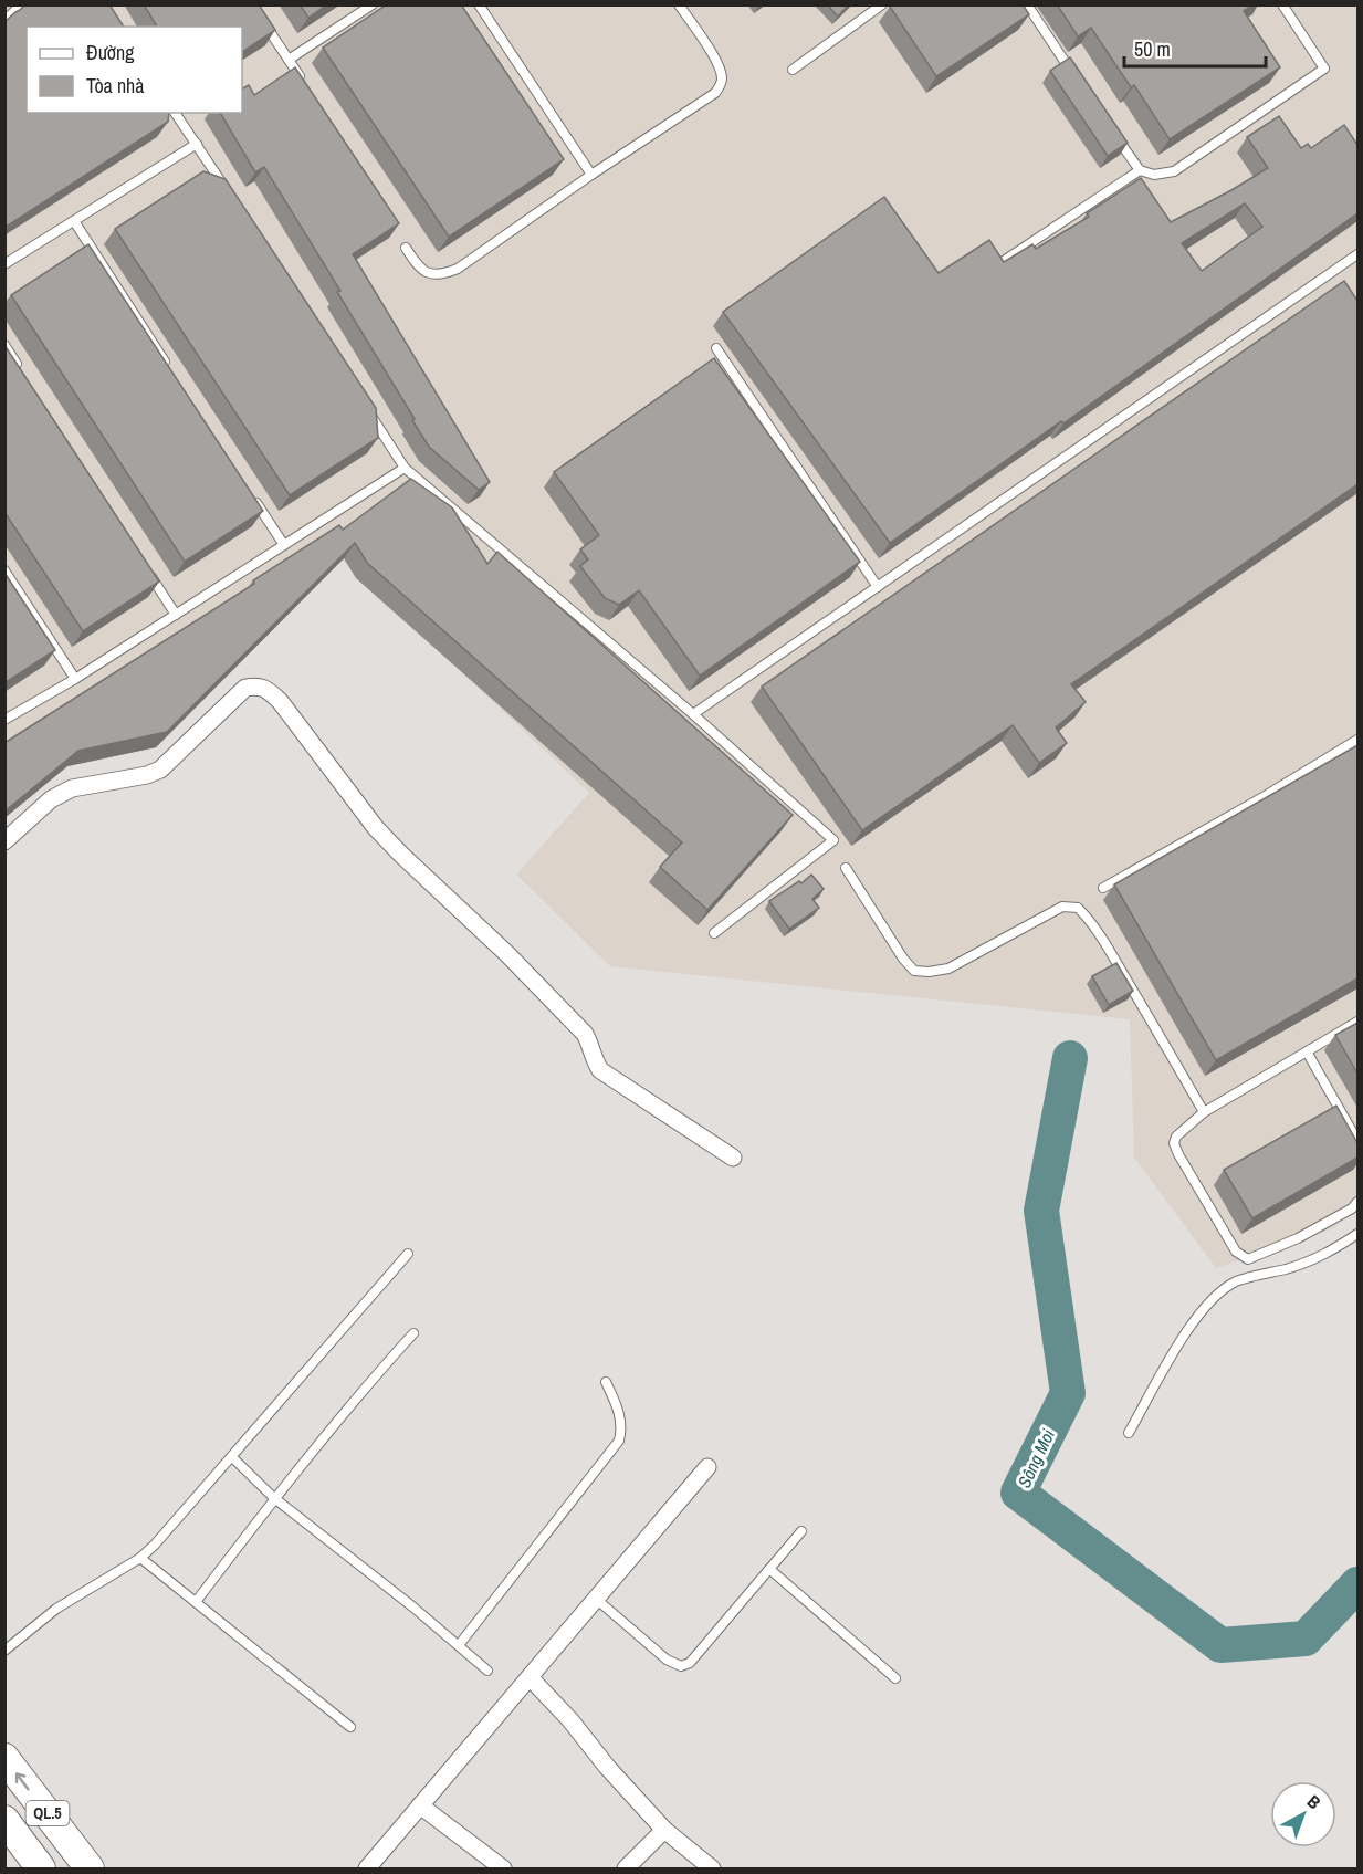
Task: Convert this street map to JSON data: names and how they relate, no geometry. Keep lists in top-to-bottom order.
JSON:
{
  "streets": {
    "highway": ["QL.5"]
  },
  "water": ["Sông Moi"],
  "legend": ["Đường", "Tòa nhà"],
  "scale_bar": "50 m",
  "north": "top right"
}
